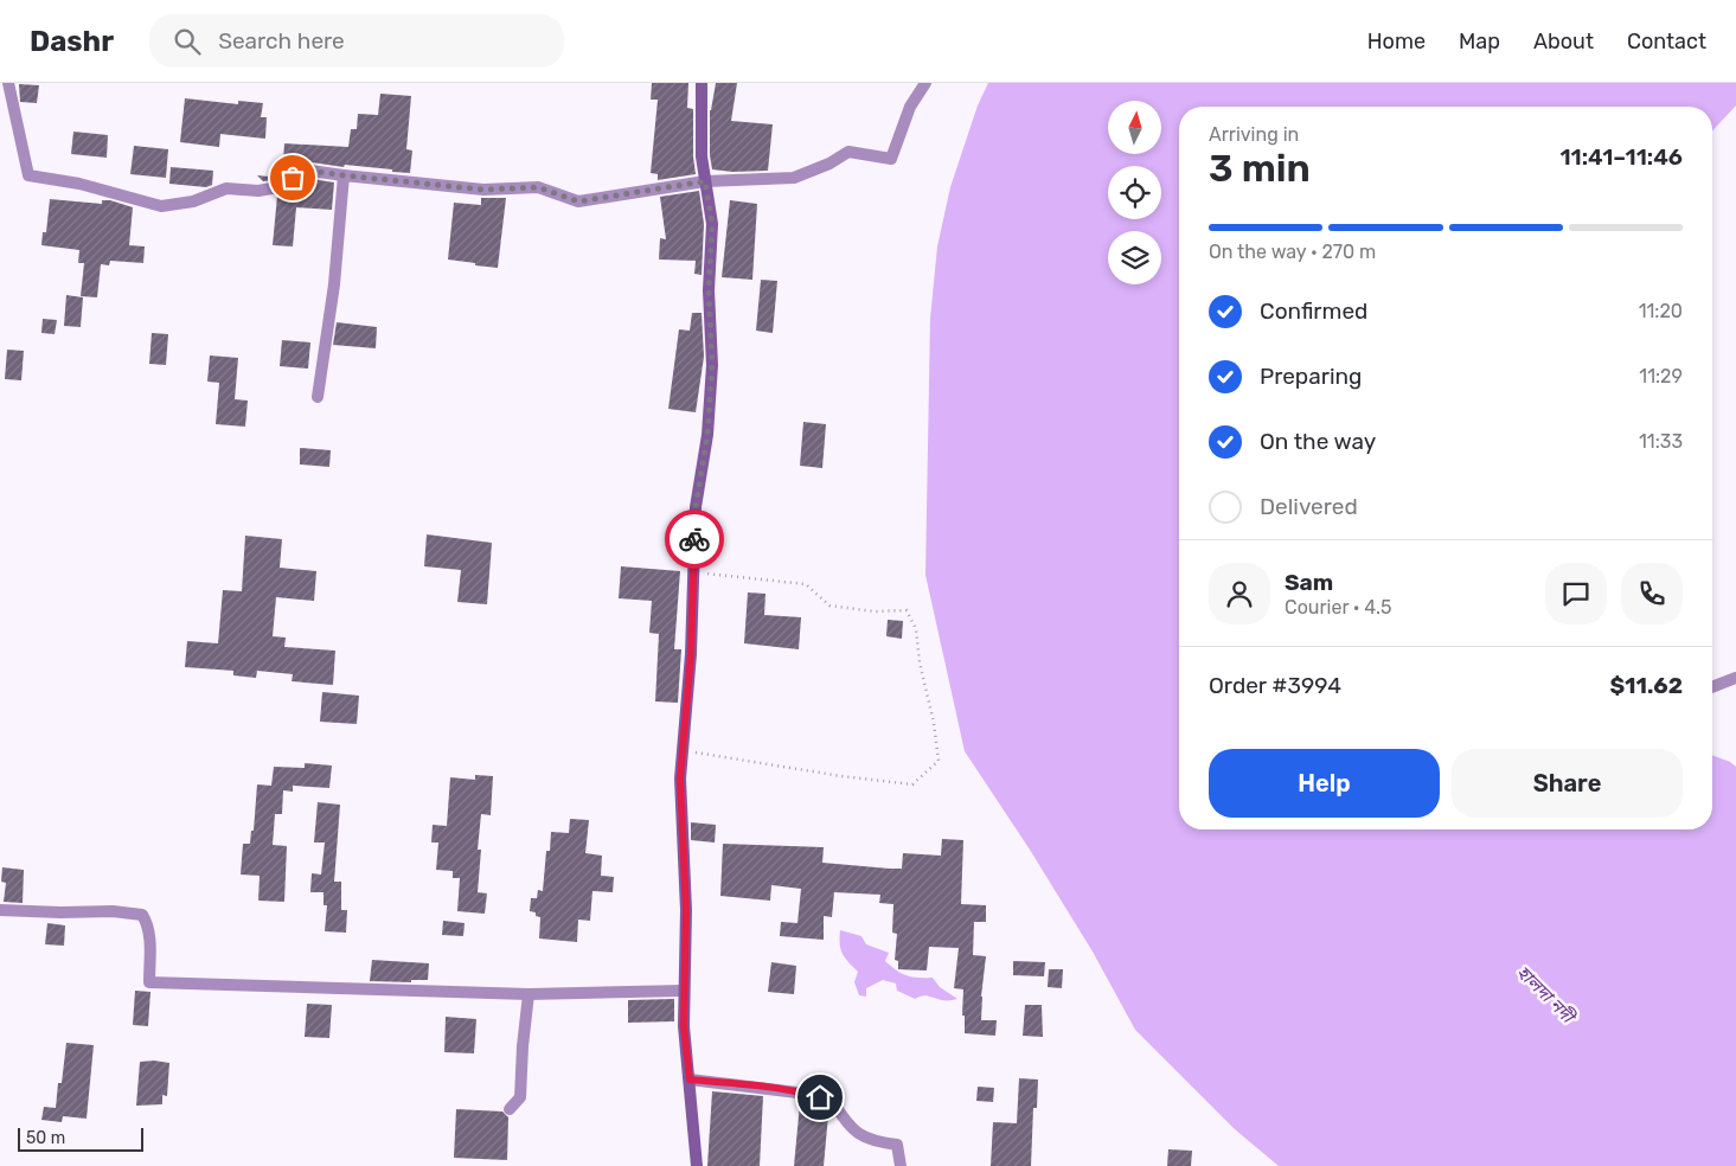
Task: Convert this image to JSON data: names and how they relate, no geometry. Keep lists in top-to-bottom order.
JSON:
{
  "water": ["হালদা নদী"],
  "scale_bar": "50 m",
  "north": "top",
  "page": {
    "header": "Dashr",
    "search": "Search here",
    "nav": [
      "Home",
      "Map",
      "About",
      "Contact"
    ],
    "heading": ["3 min", "Arriving in", "11:41–11:46"],
    "panel": [
      "Sam",
      "Courier · 4.5",
      "Order #3994",
      "$11.62"
    ],
    "bar": "On the way · 270 m",
    "list": [
      ["Confirmed", "11:20"],
      ["Preparing", "11:29"],
      ["On the way", "11:33"],
      "Delivered"
    ],
    "buttons": ["Help", "Share"],
    "scale": "50 m"
  }
}
